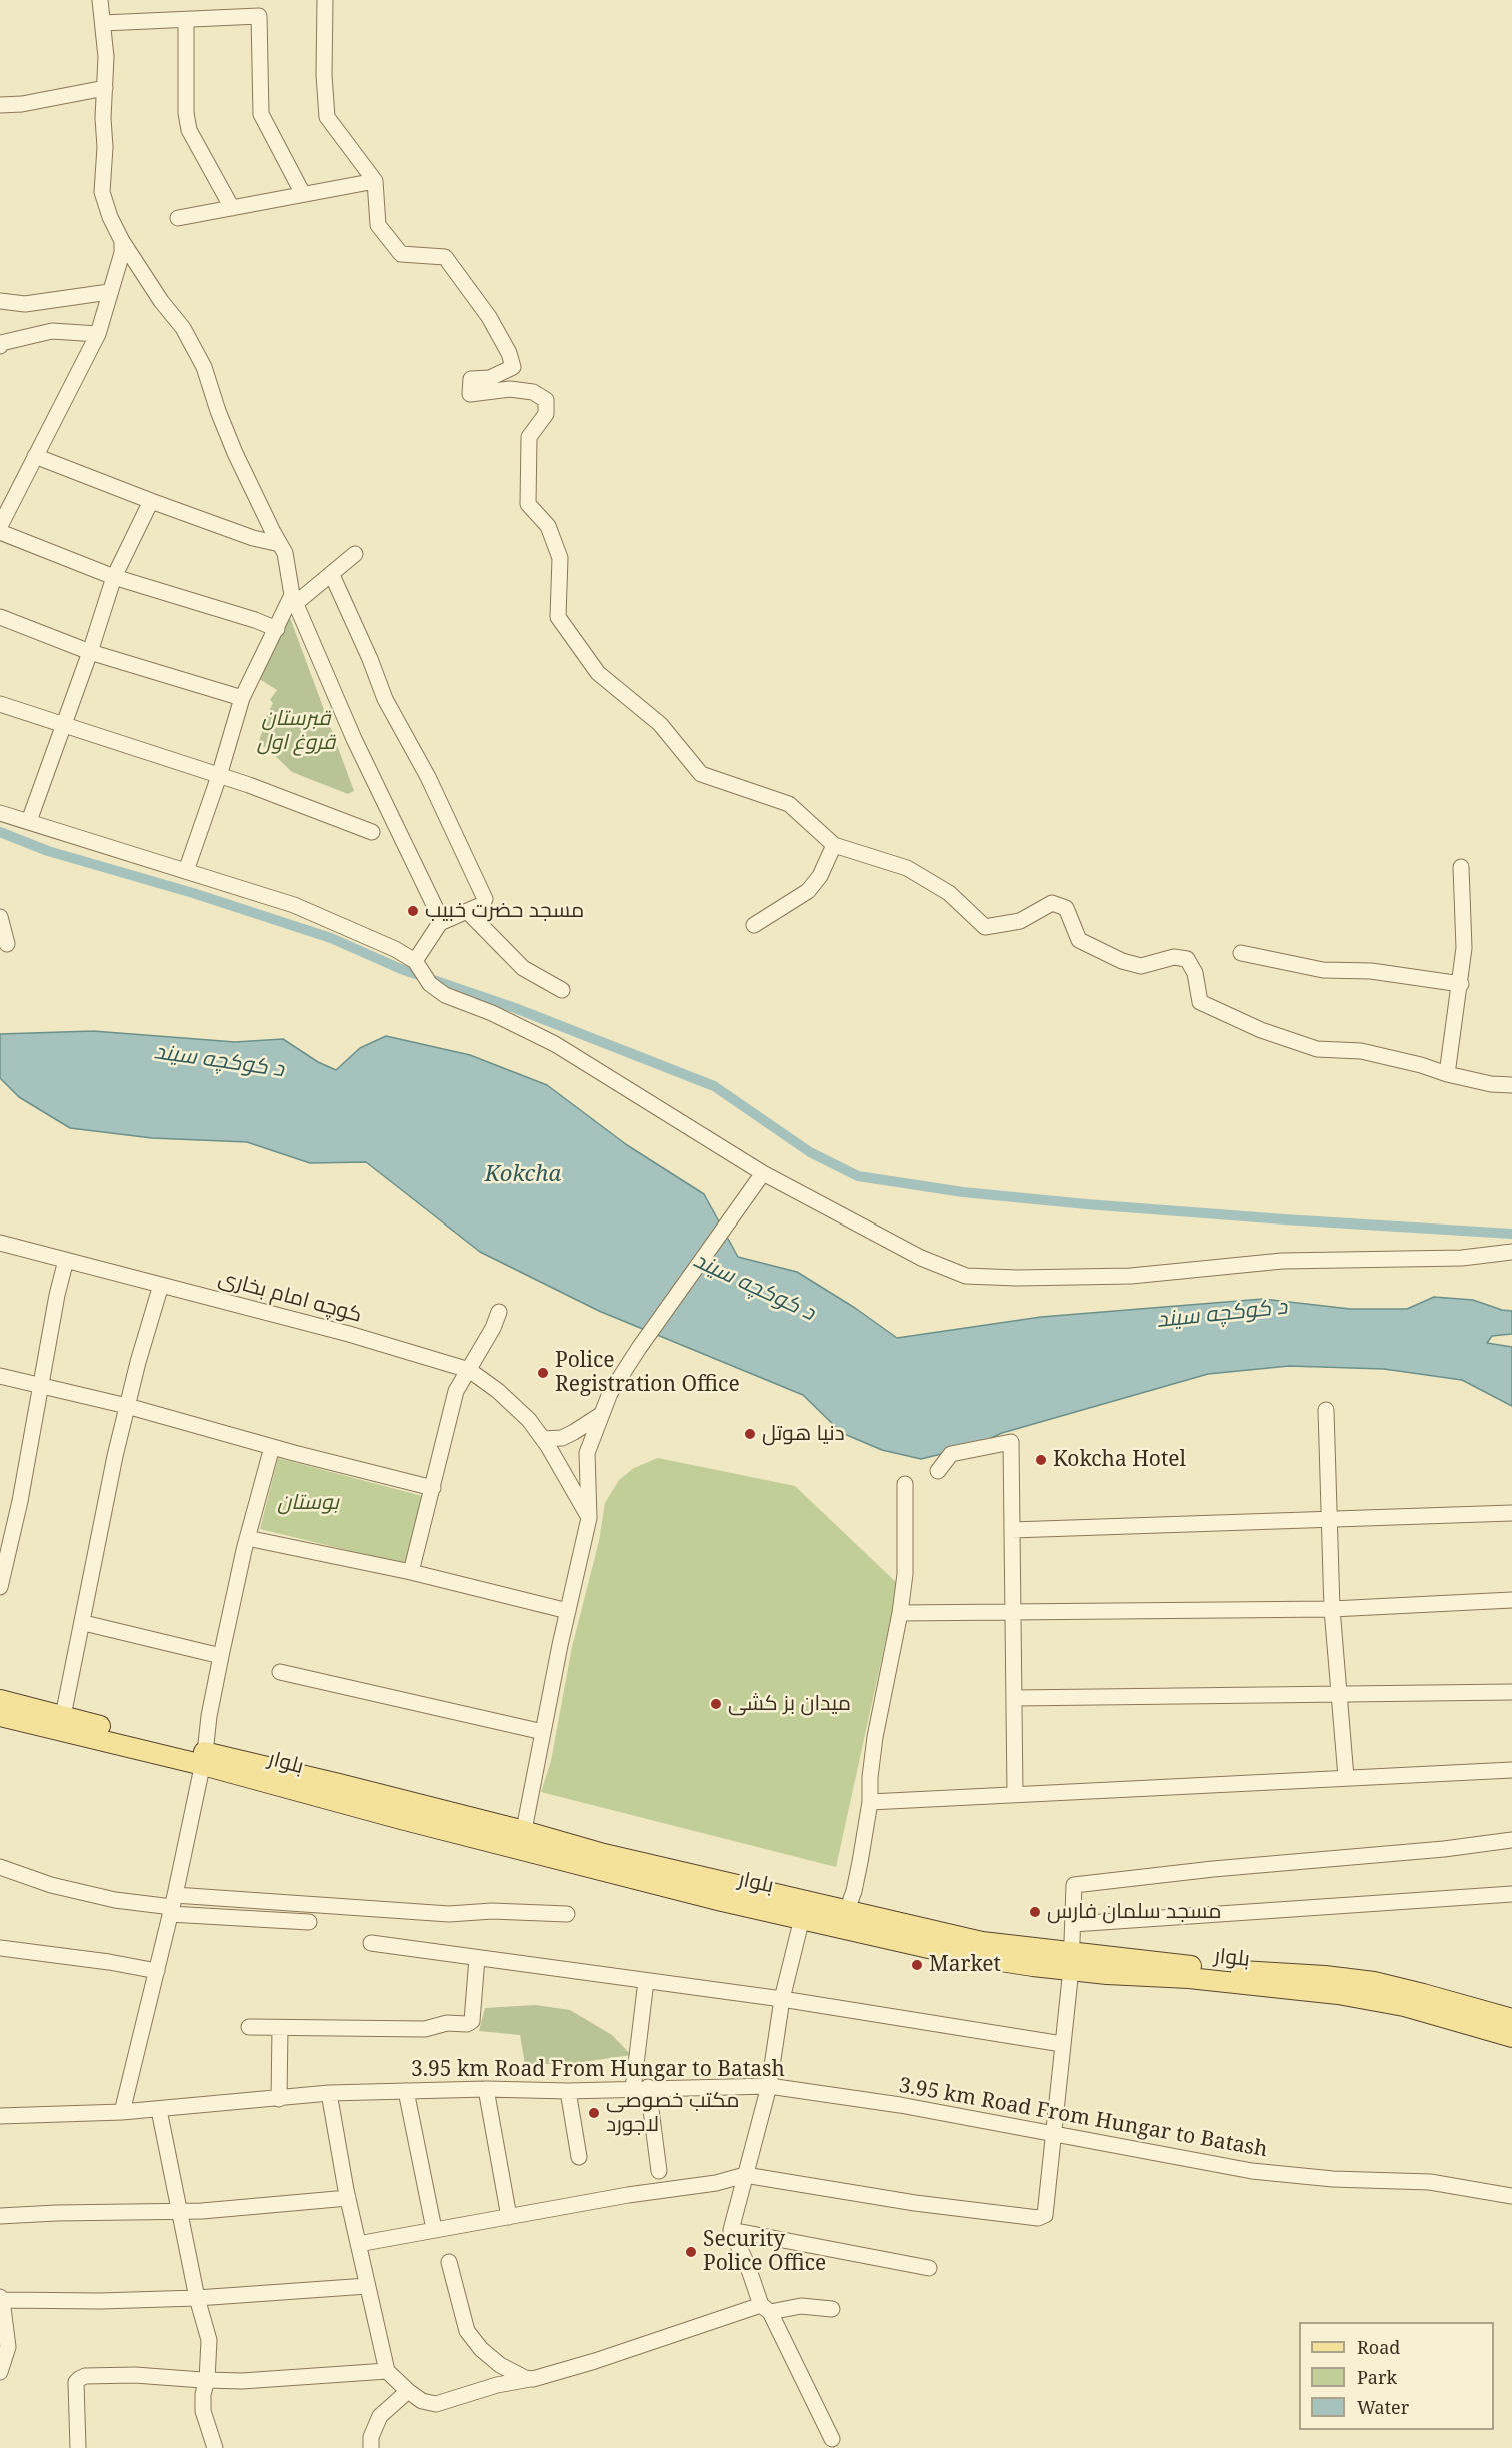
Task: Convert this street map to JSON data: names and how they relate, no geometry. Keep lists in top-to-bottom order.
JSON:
{
  "streets": {
    "main road": ["بلوار"],
    "street": ["کوچه امام بخاری", "3.95 km Road From Hungar to Batash"]
  },
  "water": ["د کوکچه سیند", "Kokcha"],
  "parks": ["قبرستان قروغ اول", "بوستان"],
  "places": [
    "مسجد حضرت خبیب",
    "Police Registration Office",
    "دنیا هوتل",
    "Kokcha Hotel",
    "میدان بز کشی",
    "مسجد سلمان فارس",
    "Market",
    "مکتب خصوصی لاجورد",
    "Security Police Office"
  ],
  "legend": ["Road", "Park", "Water"]
}
